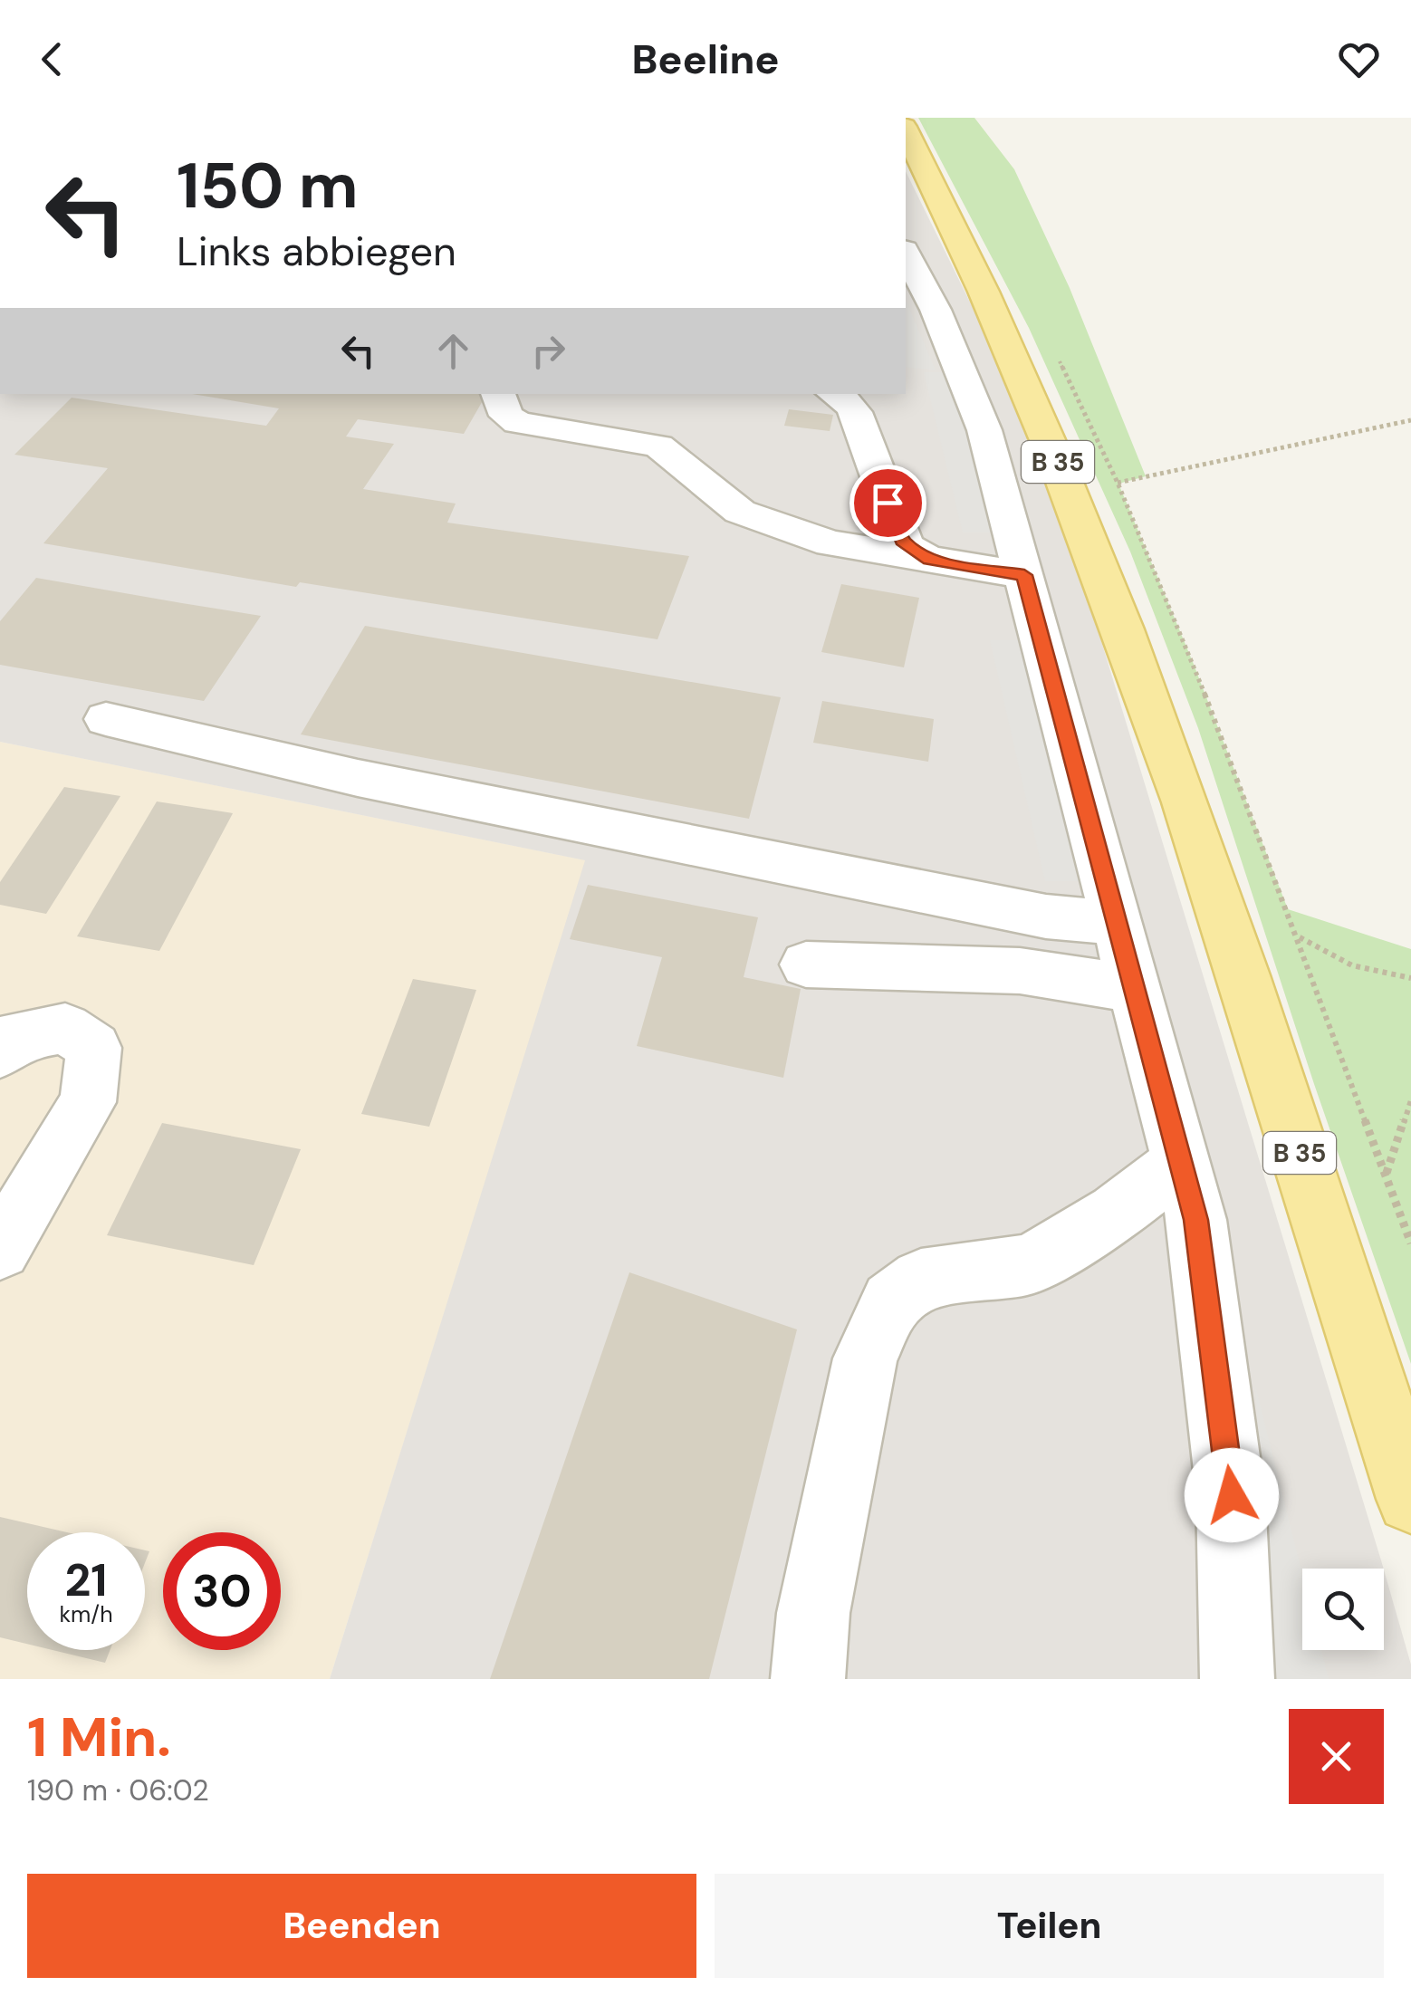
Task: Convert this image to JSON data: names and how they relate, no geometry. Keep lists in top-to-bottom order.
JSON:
{
  "streets": {
    "main road": ["B 35"]
  },
  "page": {
    "header": "Beeline",
    "turn": ["150 m", "Links abbiegen"],
    "speed": "21 km/h",
    "limit": "30",
    "heading": ["1 Min.", "190 m · 06:02"],
    "buttons": ["Beenden", "Teilen"]
  }
}
